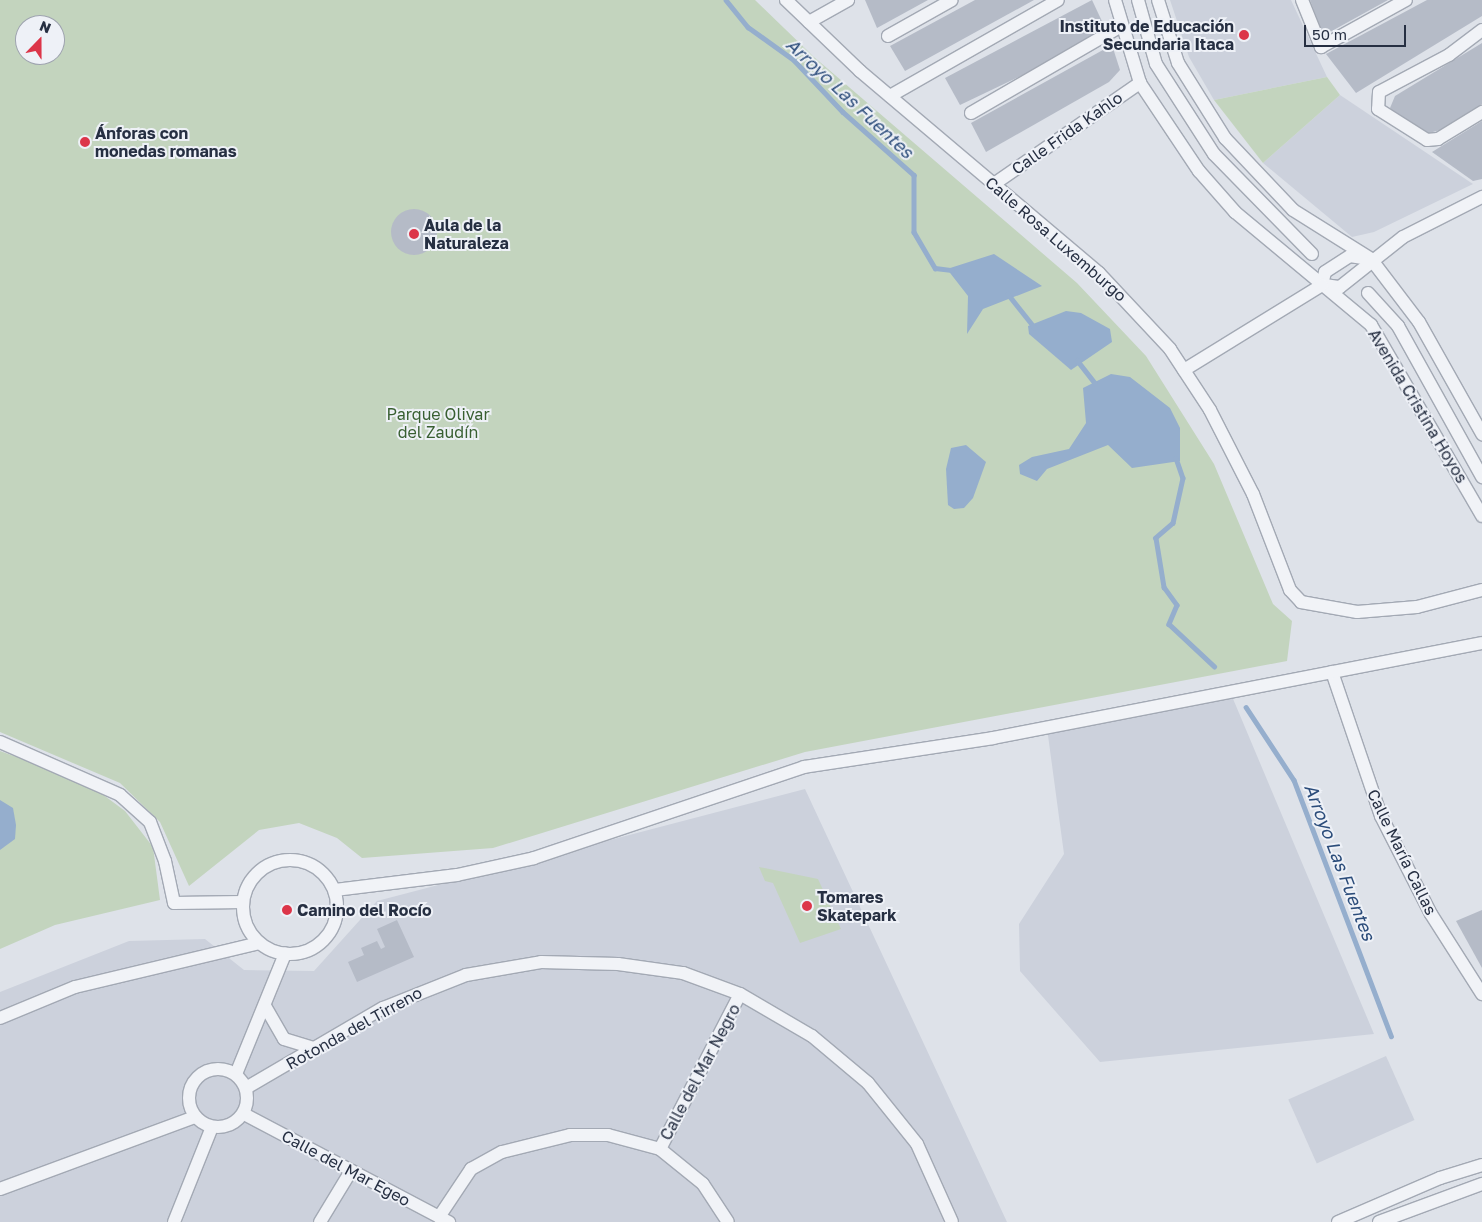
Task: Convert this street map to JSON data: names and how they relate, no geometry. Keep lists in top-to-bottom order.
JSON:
{
  "streets": {
    "street": [
      "Calle Frida Kahlo",
      "Calle Rosa Luxemburgo",
      "Avenida Cristina Hoyos",
      "Calle María Callas",
      "Rotonda del Tirreno",
      "Calle del Mar Negro",
      "Calle del Mar Egeo"
    ]
  },
  "crossings": [
    ["Calle Frida Kahlo", "Calle Rosa Luxemburgo"],
    ["Calle Frida Kahlo", "Avenida Cristina Hoyos"],
    ["Rotonda del Tirreno", "Calle del Mar Negro"],
    ["Rotonda del Tirreno", "Calle del Mar Egeo"]
  ],
  "water": ["Arroyo Las Fuentes"],
  "parks": ["Parque Olivar del Zaudín"],
  "places": [
    "Instituto de Educación Secundaria Itaca",
    "Ánforas con monedas romanas",
    "Aula de la Naturaleza",
    "Tomares Skatepark",
    "Camino del Rocío"
  ],
  "scale_bar": "50 m",
  "north": "top"
}
